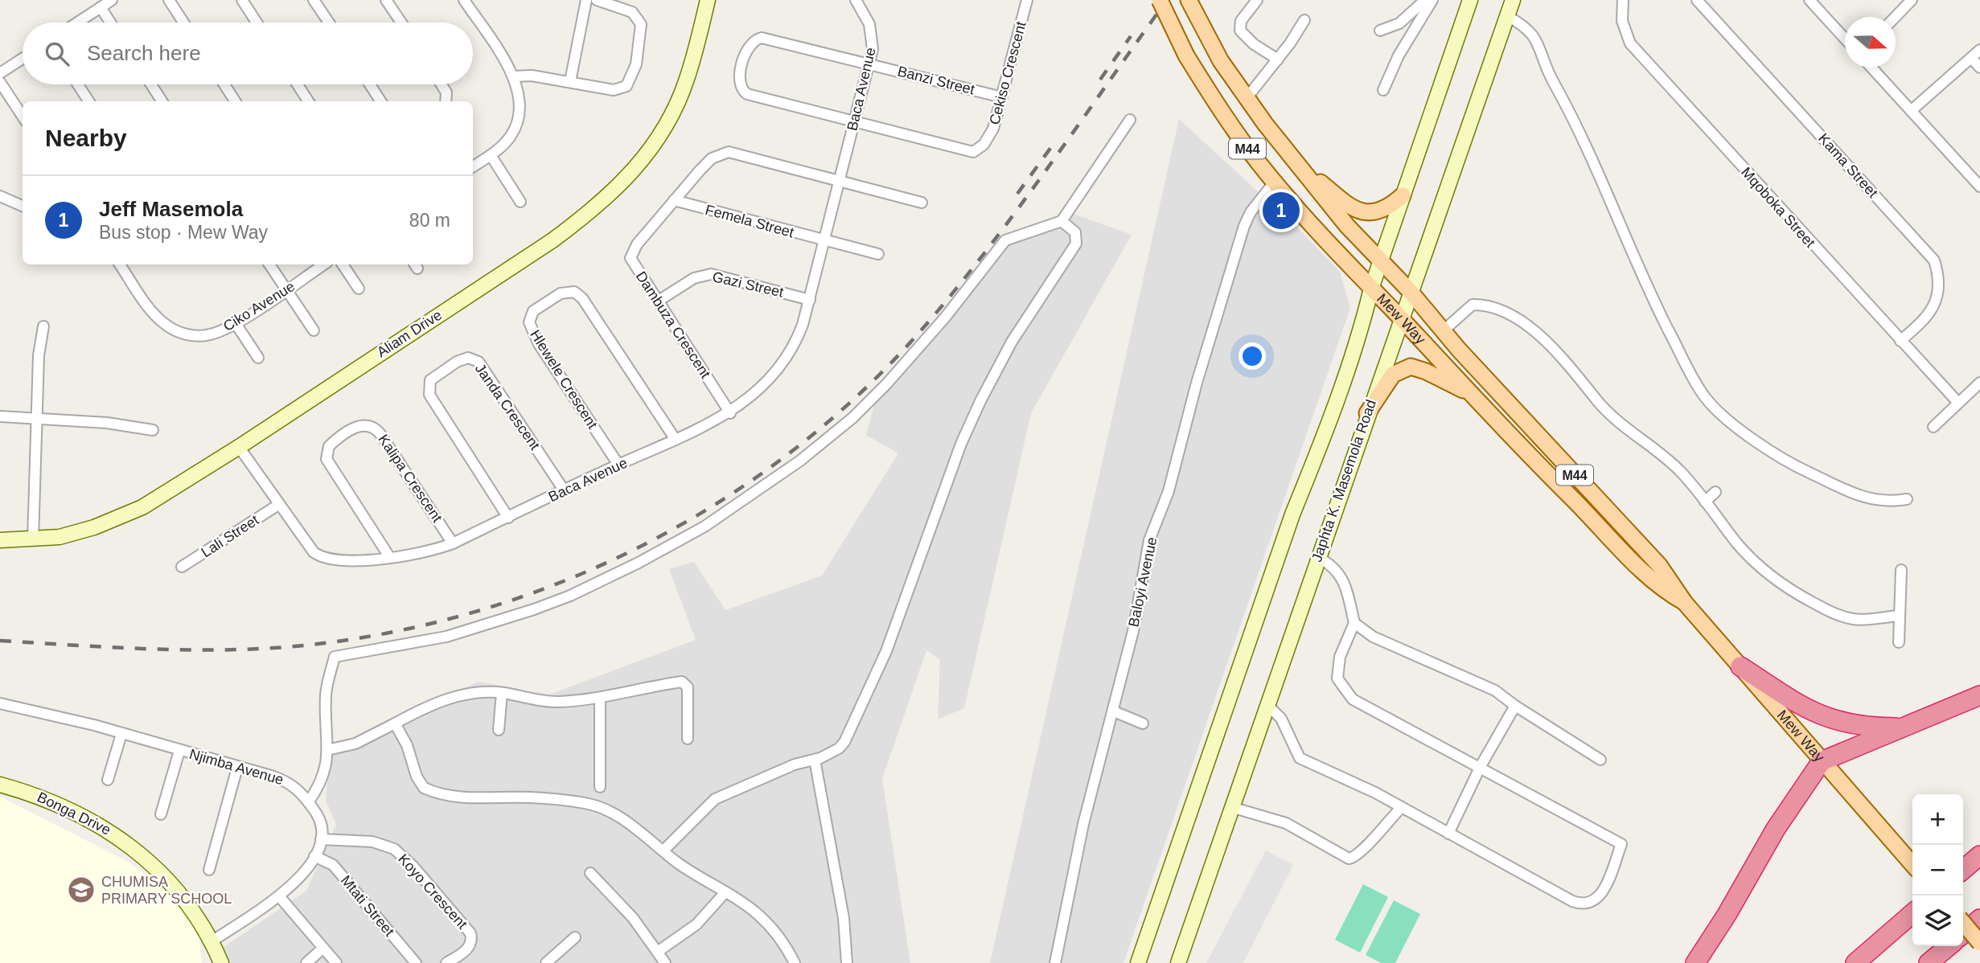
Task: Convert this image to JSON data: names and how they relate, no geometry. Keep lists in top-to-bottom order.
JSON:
{
  "streets": {
    "main road": [
      "M44",
      "Mew Way",
      "Aliam Drive",
      "Japhta K. Masemola Road",
      "Bonga Drive"
    ],
    "street": [
      "Cekiso Crescent",
      "Banzi Street",
      "Baca Avenue",
      "Kama Street",
      "Mqoboka Street",
      "Femela Street",
      "Gazi Street",
      "Ciko Avenue",
      "Dambuza Crescent",
      "Hlewele Crescent",
      "Janda Crescent",
      "Kalipa Crescent",
      "Lali Street",
      "Baloyi Avenue",
      "Njimba Avenue",
      "Koyo Crescent",
      "Mtati Street"
    ]
  },
  "crossings": [
    ["Cekiso Crescent", "Banzi Street"],
    ["Cekiso Crescent", "Baca Avenue"],
    ["Banzi Street", "Baca Avenue"],
    ["Baca Avenue", "Femela Street"],
    ["Baca Avenue", "Gazi Street"],
    ["Baca Avenue", "Dambuza Crescent"],
    ["Baca Avenue", "Aliam Drive"],
    ["Baca Avenue", "Hlewele Crescent"],
    ["Baca Avenue", "Janda Crescent"],
    ["Baca Avenue", "Kalipa Crescent"],
    ["Baca Avenue", "Lali Street"],
    ["Kama Street", "Mqoboka Street"],
    ["Femela Street", "Dambuza Crescent"],
    ["Gazi Street", "Dambuza Crescent"],
    ["Mew Way", "Japhta K. Masemola Road"],
    ["Mew Way", "Baloyi Avenue"],
    ["Njimba Avenue", "Koyo Crescent"]
  ],
  "places": {
    "school or university": ["CHUMISA PRIMARY SCHOOL"]
  },
  "north": "right",
  "page": {
    "search": "Search here",
    "heading": "Nearby",
    "list": [
      {
        "mark": "1",
        "name": "Jeff Masemola",
        "note": "Bus stop · Mew Way",
        "value": "80 m"
      }
    ],
    "pins": "1",
    "map_buttons": ["+", "−"]
  }
}
